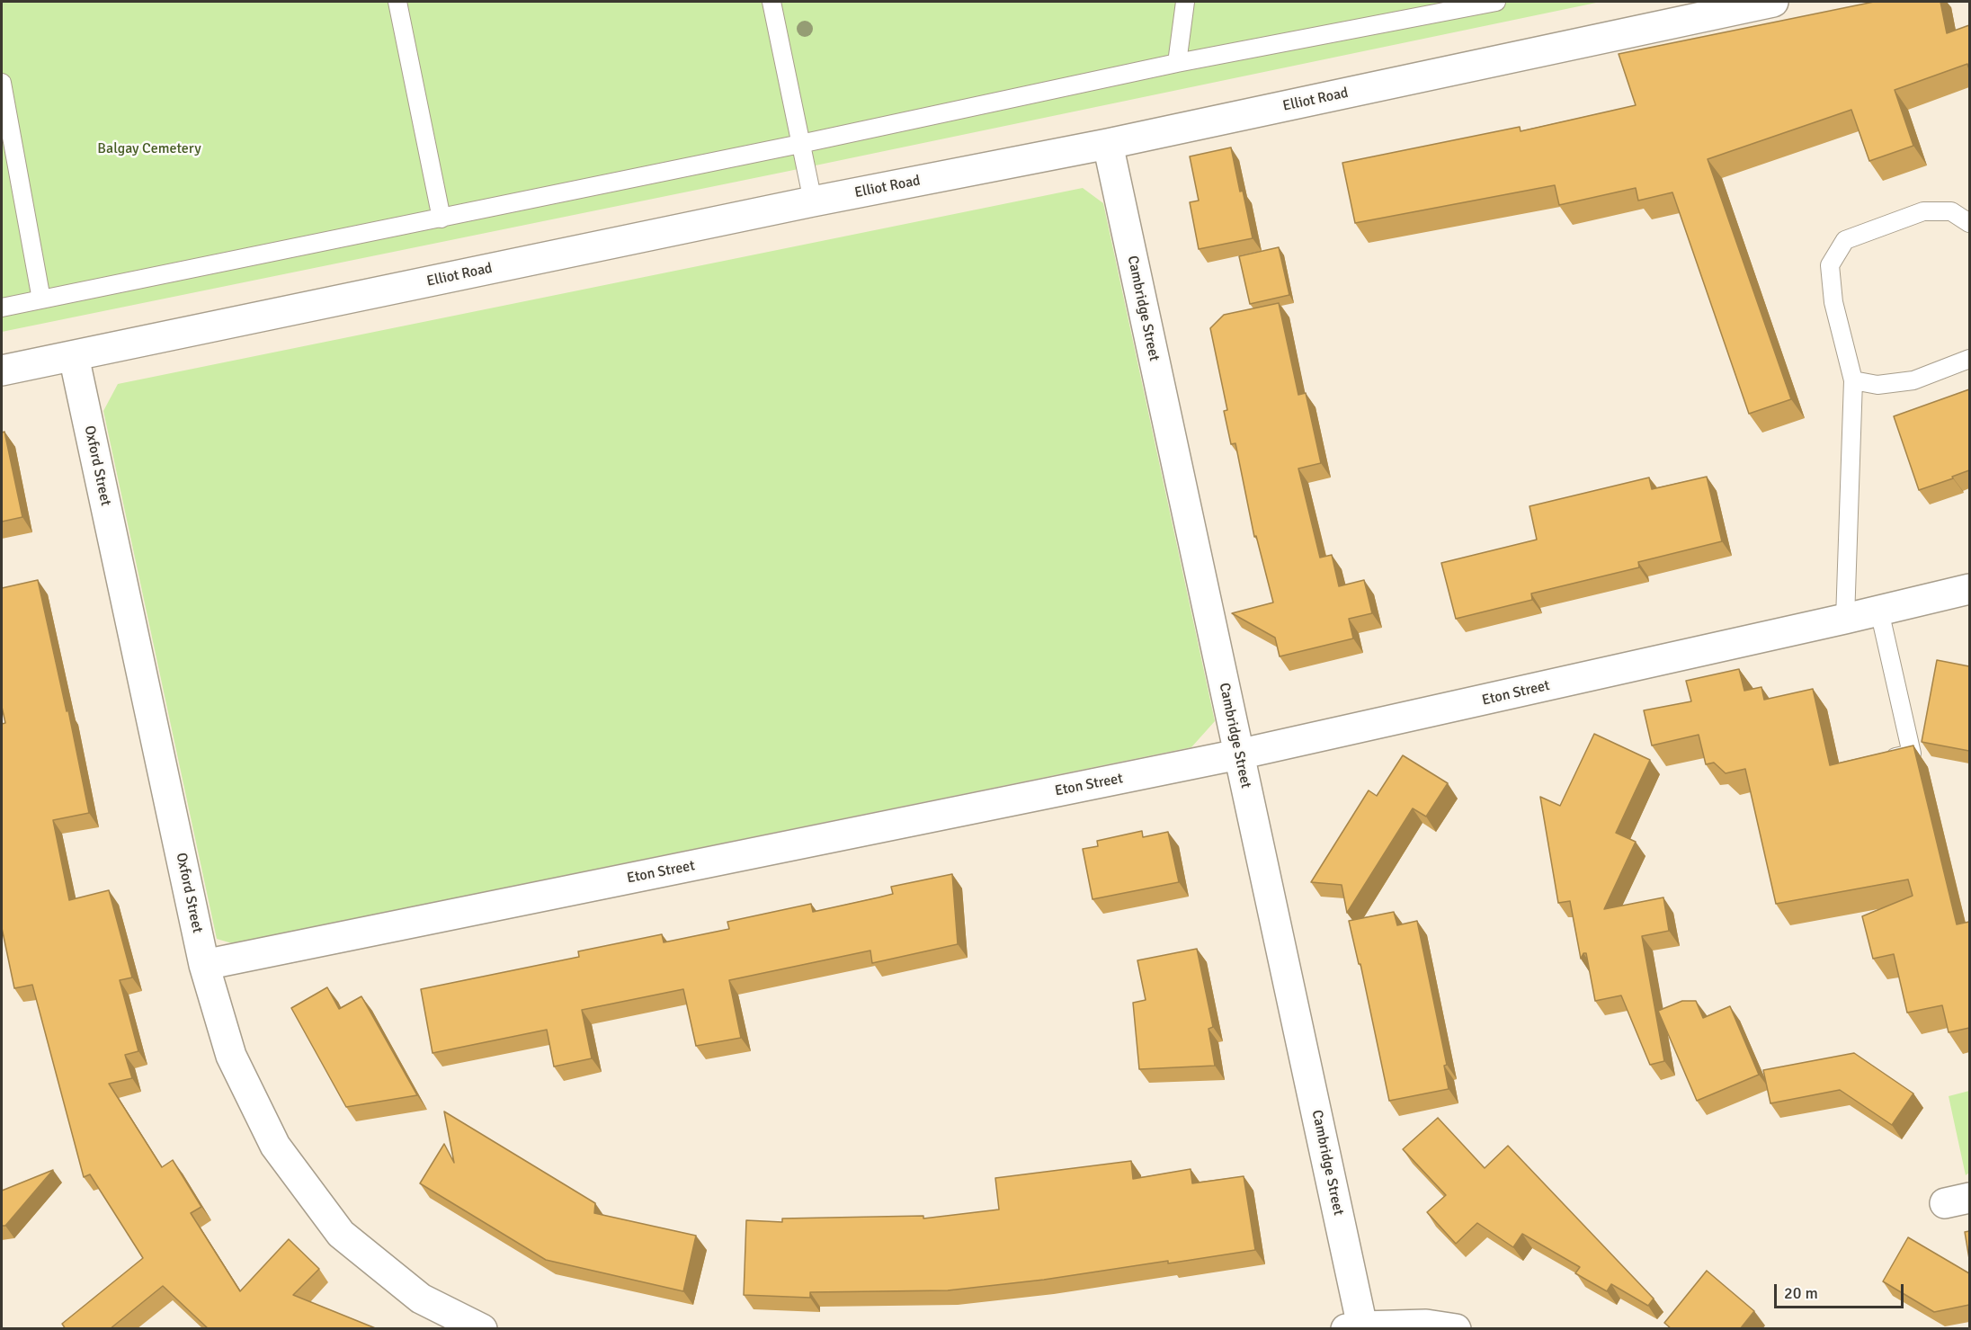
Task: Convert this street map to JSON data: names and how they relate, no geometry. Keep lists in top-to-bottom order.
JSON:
{
  "streets": {
    "street": [
      "Elliot Road",
      "Cambridge Street",
      "Oxford Street",
      "Eton Street"
    ]
  },
  "crossings": [
    ["Elliot Road", "Cambridge Street"],
    ["Elliot Road", "Oxford Street"],
    ["Cambridge Street", "Eton Street"],
    ["Oxford Street", "Eton Street"]
  ],
  "parks": ["Balgay Cemetery"],
  "scale_bar": "20 m"
}
